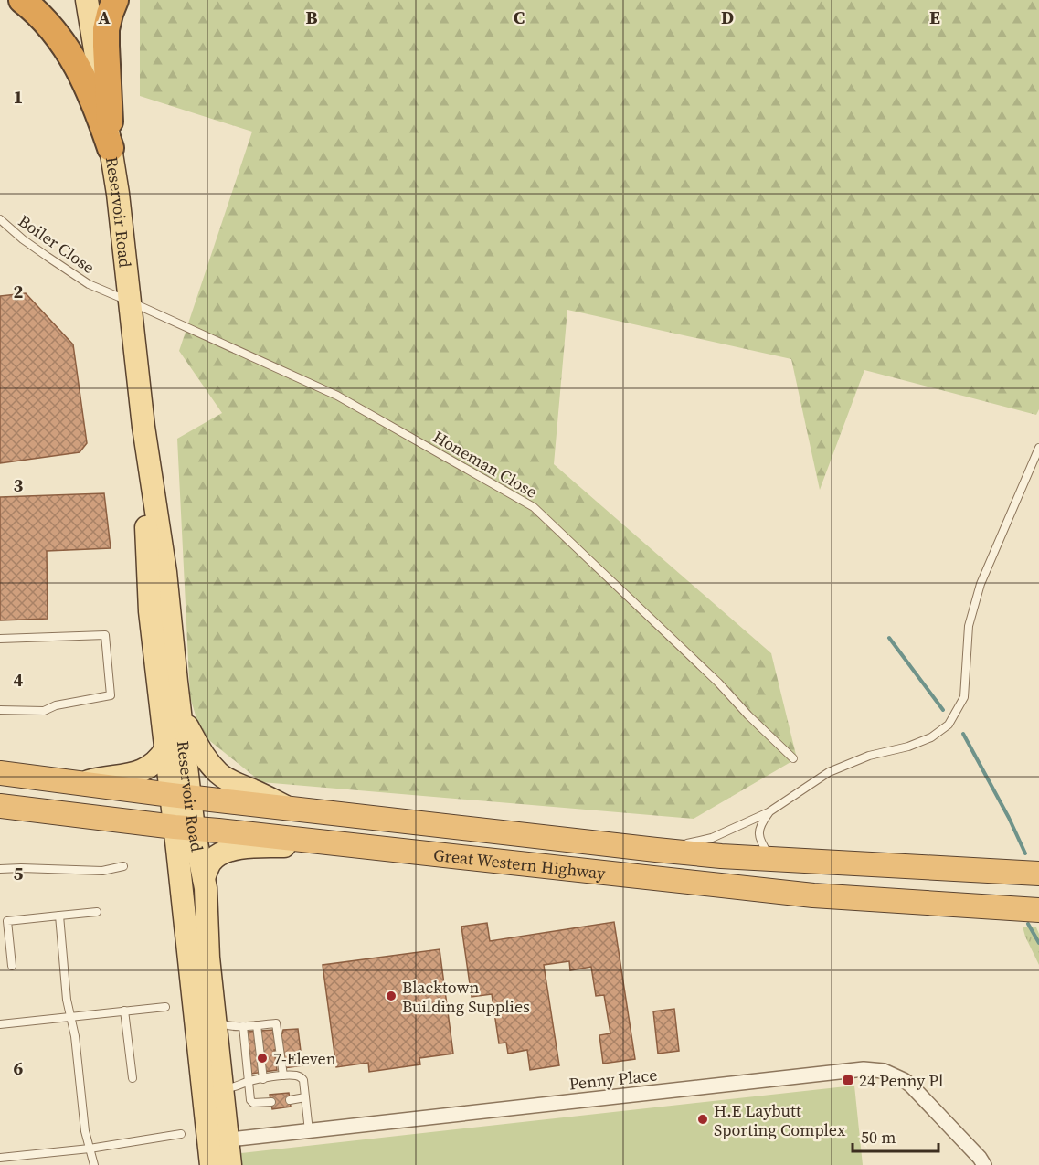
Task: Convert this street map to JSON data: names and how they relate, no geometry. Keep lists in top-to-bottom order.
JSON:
{
  "streets": {
    "highway": ["Great Western Highway"],
    "main road": ["Reservoir Road"],
    "street": ["Penny Place"],
    "lane": ["Boiler Close", "Honeman Close"]
  },
  "crossings": [
    ["Reservoir Road", "Boiler Close"],
    ["Reservoir Road", "Honeman Close"],
    ["Reservoir Road", "Great Western Highway"],
    ["Reservoir Road", "Penny Place"],
    ["Boiler Close", "Honeman Close"]
  ],
  "places": {
    "other": ["Blacktown Building Supplies", "7-Eleven", "H.E Laybutt Sporting Complex"],
    "transit": ["24 Penny Pl"]
  },
  "scale_bar": "50 m",
  "grid": {
    "columns": [
      "A",
      "B",
      "C",
      "D",
      "E"
    ],
    "rows": [
      "1",
      "2",
      "3",
      "4",
      "5",
      "6"
    ]
  }
}
